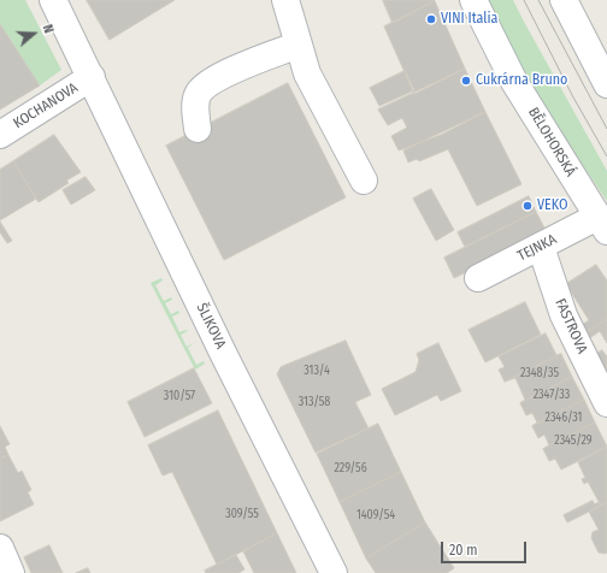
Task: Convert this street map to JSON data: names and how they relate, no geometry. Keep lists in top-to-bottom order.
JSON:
{
  "streets": {
    "street": [
      "KOCHANOVA",
      "BĚLOHORSKÁ",
      "TEJNKA",
      "ŠLIKOVA",
      "FASTROVA"
    ]
  },
  "crossings": [
    ["KOCHANOVA", "ŠLIKOVA"],
    ["BĚLOHORSKÁ", "TEJNKA"],
    ["TEJNKA", "FASTROVA"]
  ],
  "places": ["VINI Italia", "Cukrárna Bruno", "VEKO"],
  "house_numbers": [
    "313/4",
    "2348/35",
    "2347/33",
    "310/57",
    "313/58",
    "2346/31",
    "2345/29",
    "229/56",
    "309/55",
    "1409/54"
  ],
  "scale_bar": "20 m",
  "north": "right"
}
